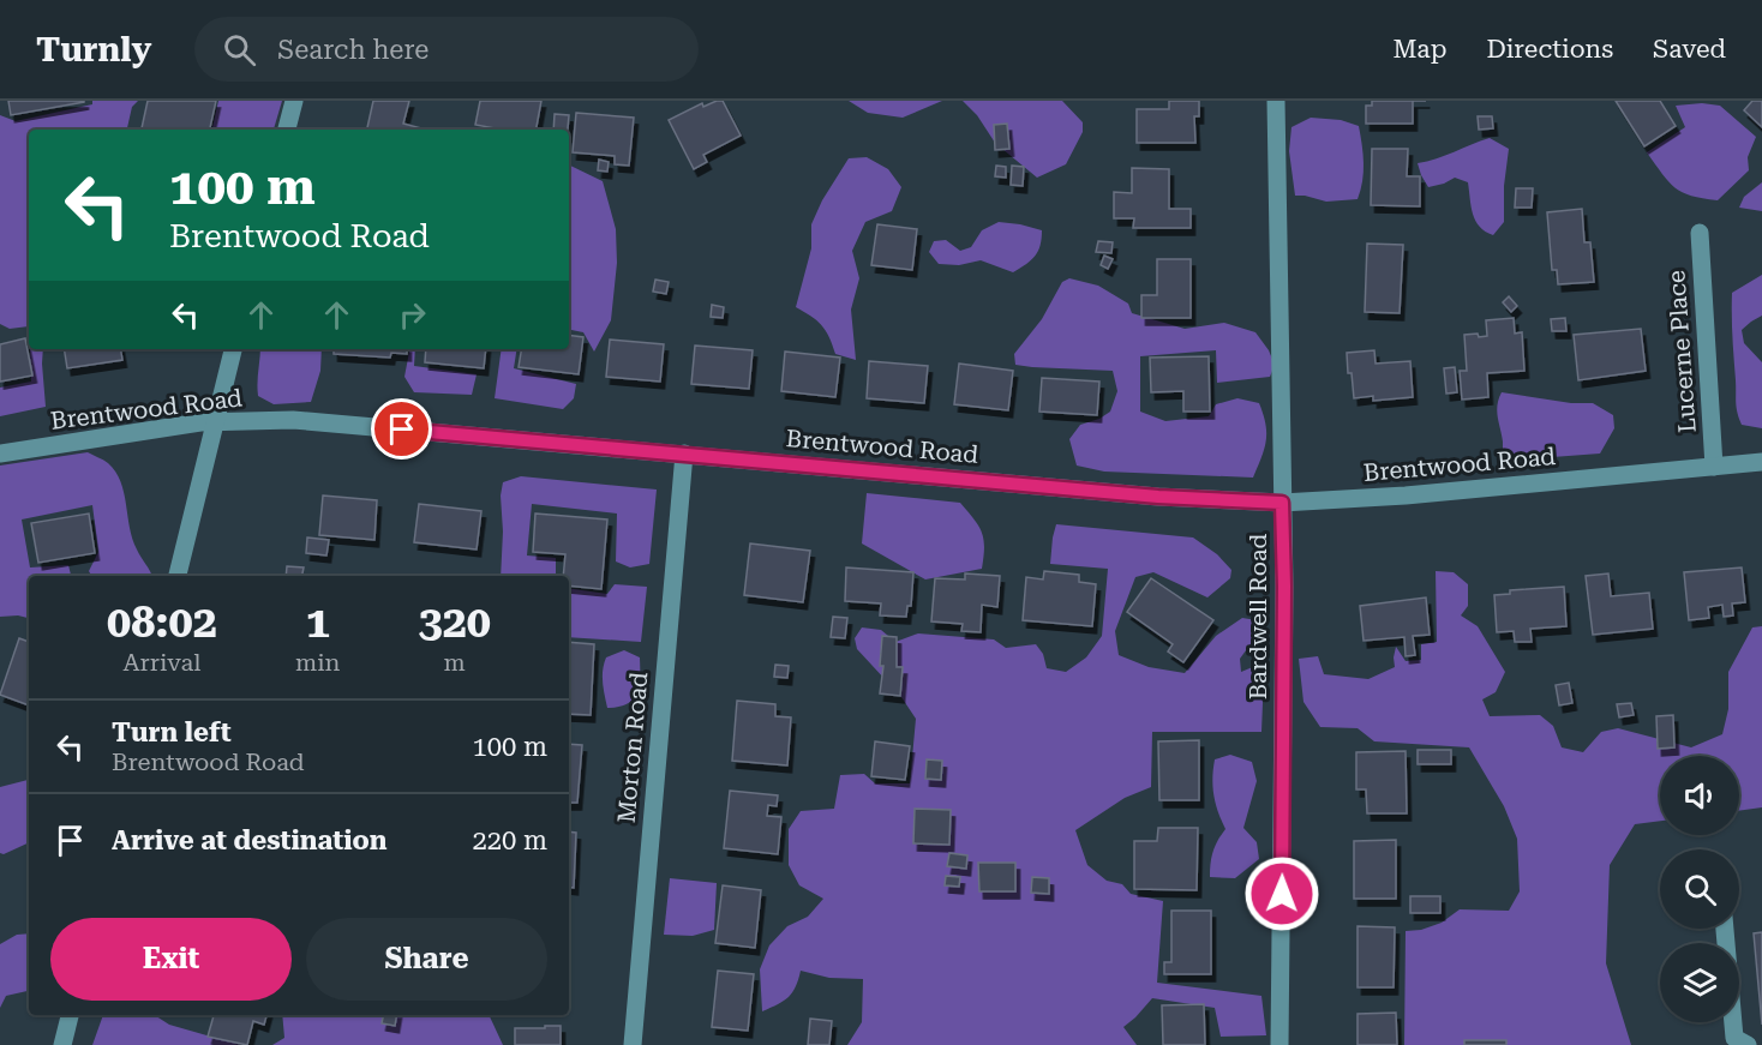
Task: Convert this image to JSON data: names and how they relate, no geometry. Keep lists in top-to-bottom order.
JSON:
{
  "streets": {
    "street": [
      "Lucerne Place",
      "Brentwood Road",
      "Bardwell Road",
      "Morton Road"
    ]
  },
  "crossings": [
    ["Lucerne Place", "Brentwood Road"],
    ["Brentwood Road", "Bardwell Road"],
    ["Brentwood Road", "Morton Road"]
  ],
  "page": {
    "header": "Turnly",
    "search": "Search here",
    "nav": ["Map", "Directions", "Saved"],
    "turn": ["100 m", "Brentwood Road"],
    "eta": [
      "08:02",
      "Arrival",
      "1",
      "min",
      "320",
      "m"
    ],
    "list": [
      {
        "name": "Turn left",
        "note": "Brentwood Road",
        "value": "100 m"
      },
      {
        "name": "Arrive at destination",
        "value": "220 m"
      }
    ],
    "buttons": ["Exit", "Share"]
  }
}
